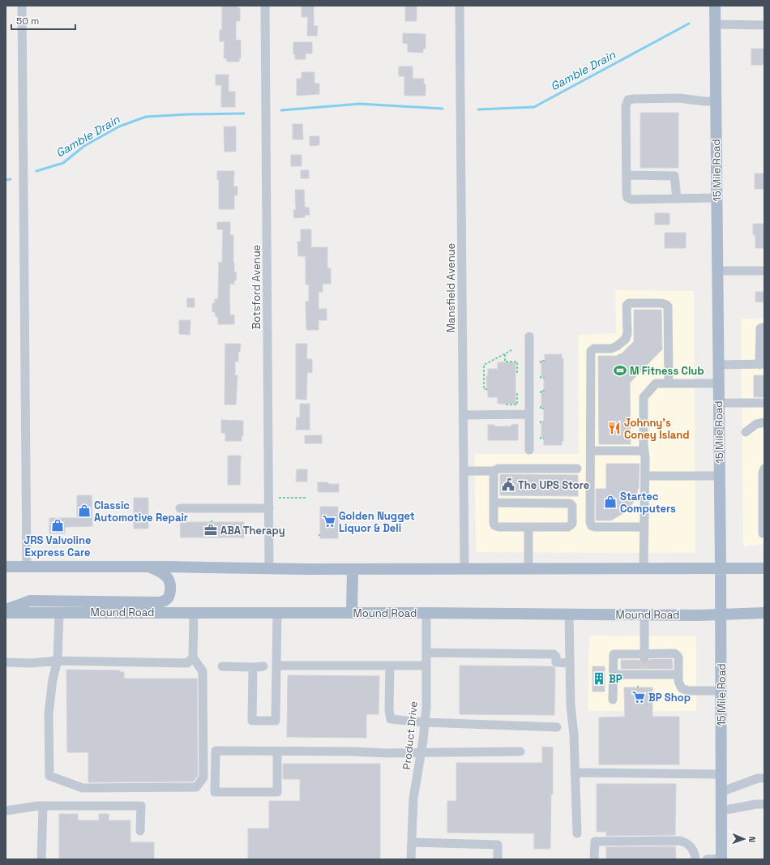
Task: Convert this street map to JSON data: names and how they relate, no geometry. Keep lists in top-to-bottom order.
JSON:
{
  "streets": {
    "main road": ["15 Mile Road", "Mound Road"],
    "street": ["Botsford Avenue", "Mansfield Avenue", "Product Drive"]
  },
  "crossings": [
    ["15 Mile Road", "Mound Road"],
    ["Mound Road", "Product Drive"]
  ],
  "water": ["Gamble Drain"],
  "places": {
    "sports": ["M Fitness Club"],
    "restaurant": ["Johnny's Coney Island"],
    "public building": ["The UPS Store"],
    "shop": ["Startec Computers", "Classic Automotive Repair", "JRS Valvoline Express Care"],
    "supermarket": ["Golden Nugget Liquor & Deli", "BP Shop"],
    "office": ["ABA Therapy"],
    "building": ["BP"]
  },
  "scale_bar": "50 m",
  "north": "right"
}
